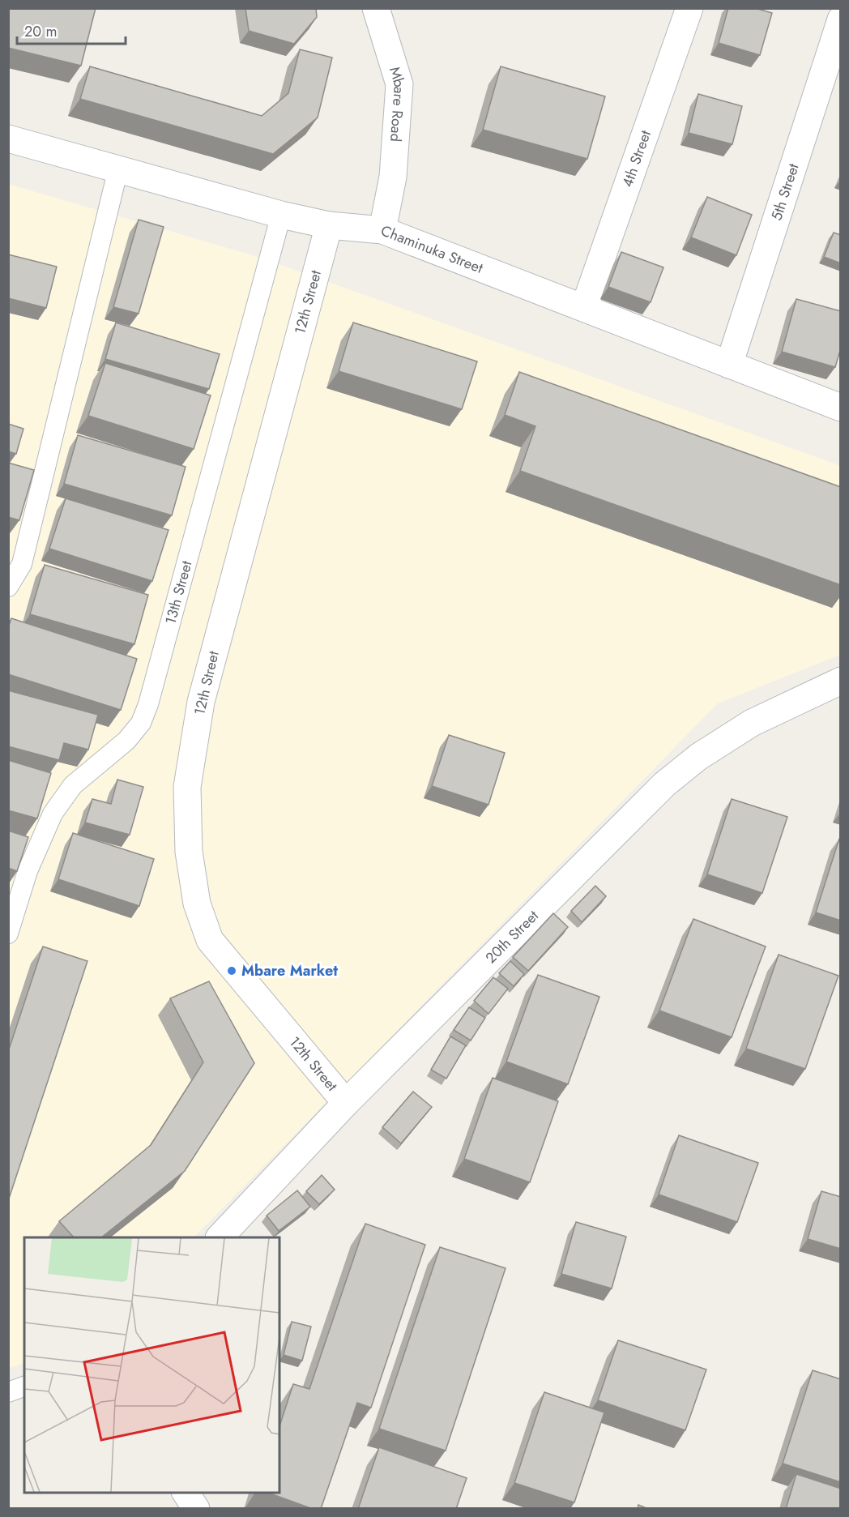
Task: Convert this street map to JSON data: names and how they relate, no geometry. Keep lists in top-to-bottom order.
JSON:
{
  "streets": {
    "street": [
      "Mbare Road",
      "4th Street",
      "5th Street",
      "Chaminuka Street",
      "12th Street",
      "20th Street"
    ],
    "lane": ["13th Street"]
  },
  "crossings": [
    ["Mbare Road", "Chaminuka Street"],
    ["4th Street", "Chaminuka Street"],
    ["5th Street", "Chaminuka Street"],
    ["Chaminuka Street", "12th Street"],
    ["Chaminuka Street", "13th Street"],
    ["12th Street", "20th Street"]
  ],
  "places": ["Mbare Market"],
  "scale_bar": "20 m"
}
